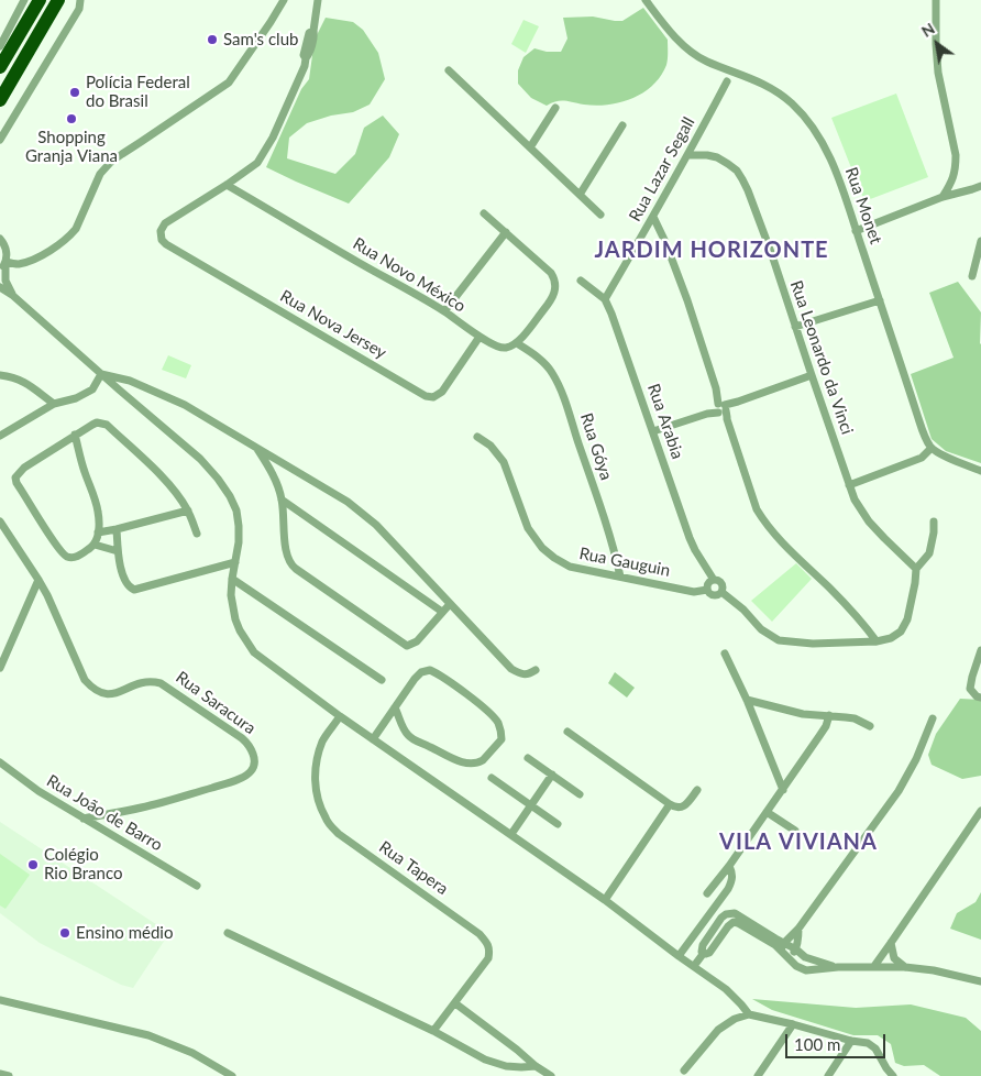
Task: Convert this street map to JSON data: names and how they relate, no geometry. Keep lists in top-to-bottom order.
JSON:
{
  "streets": {
    "street": [
      "Rua Lazar Segall",
      "Rua Monet",
      "Rua Novo México",
      "Rua Nova Jersey",
      "Rua Leonardo da Vinci",
      "Rua Arabia",
      "Rua Góya",
      "Rua Gauguin",
      "Rua Saracura",
      "Rua João de Barro",
      "Rua Tapera"
    ]
  },
  "crossings": [
    ["Rua Lazar Segall", "Rua Leonardo da Vinci"],
    ["Rua Lazar Segall", "Rua Arabia"],
    ["Rua Novo México", "Rua Nova Jersey"],
    ["Rua Novo México", "Rua Góya"],
    ["Rua Arabia", "Rua Gauguin"],
    ["Rua Góya", "Rua Gauguin"],
    ["Rua Saracura", "Rua João de Barro"]
  ],
  "districts": ["JARDIM HORIZONTE", "VILA VIVIANA"],
  "places": [
    "Sam's club",
    "Polícia Federal do Brasil",
    "Shopping Granja Viana",
    "Colégio Rio Branco",
    "Ensino médio"
  ],
  "scale_bar": "100 m",
  "north": "top left"
}
